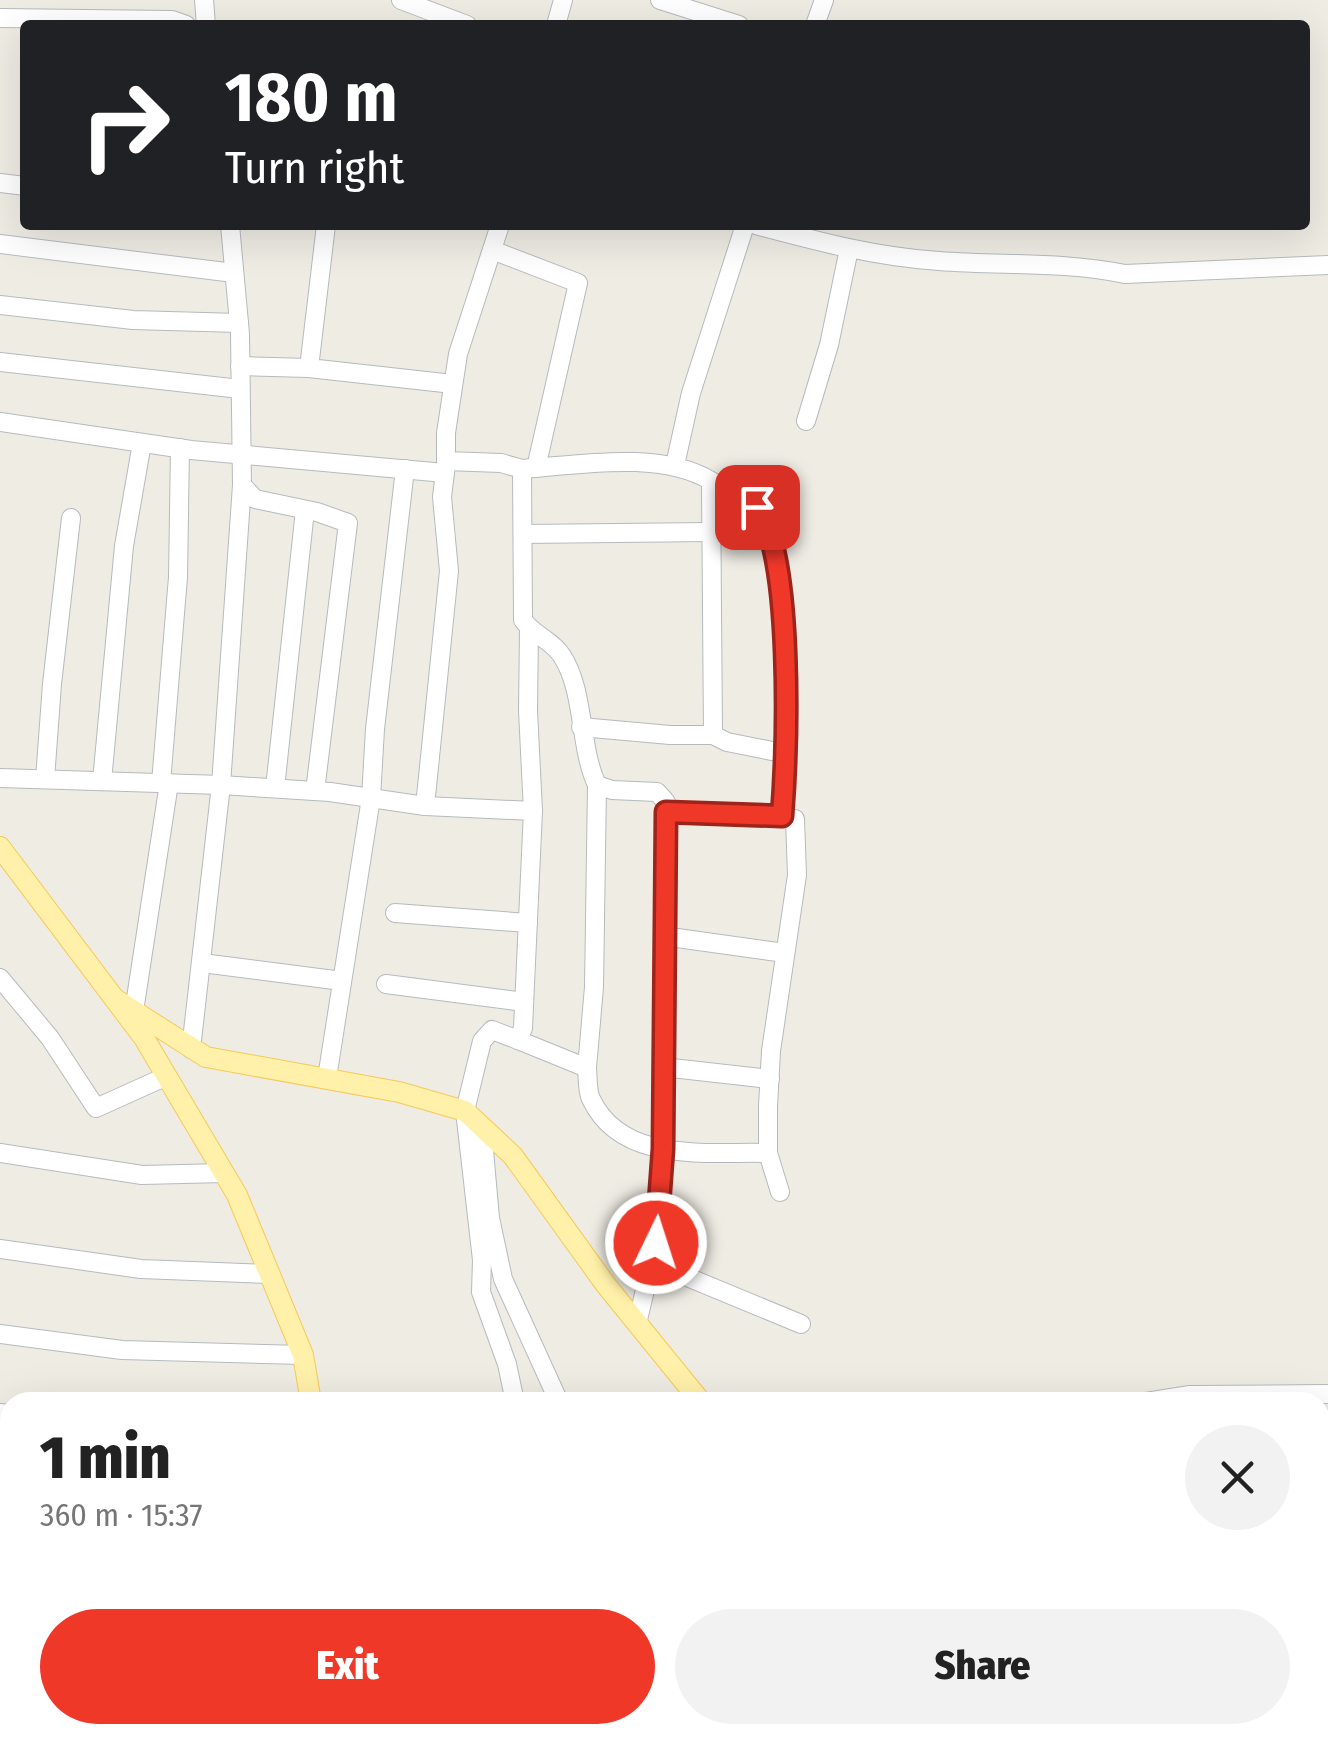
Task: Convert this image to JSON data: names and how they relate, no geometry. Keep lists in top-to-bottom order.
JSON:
{
  "page": {
    "turn": ["180 m", "Turn right"],
    "heading": ["1 min", "360 m · 15:37"],
    "buttons": ["Exit", "Share"]
  }
}
